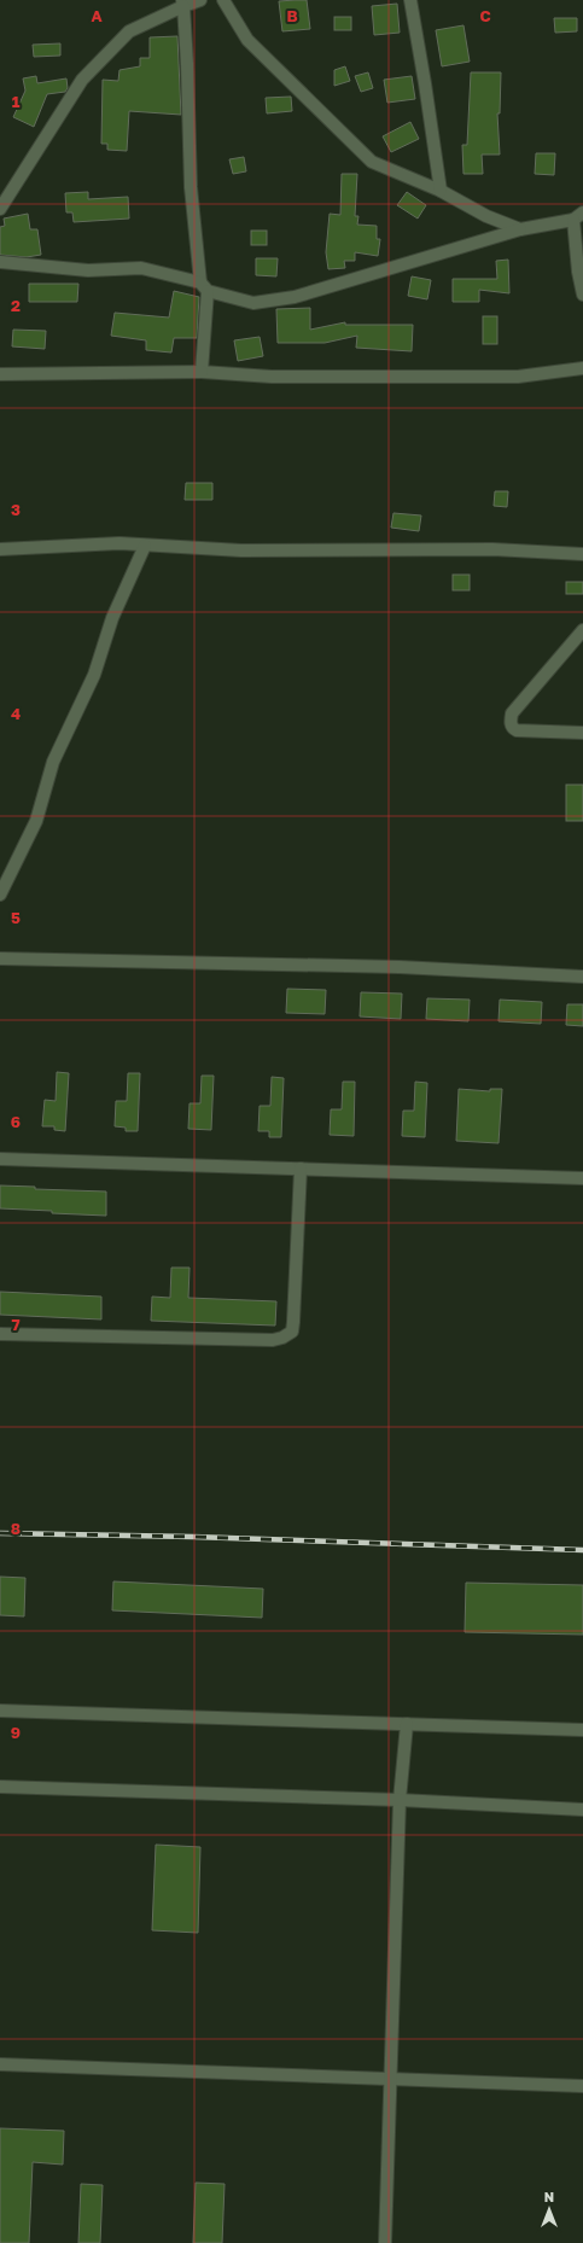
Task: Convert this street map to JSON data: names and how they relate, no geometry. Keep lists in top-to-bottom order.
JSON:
{
  "north": "top",
  "grid": {
    "columns": ["A", "B", "C"],
    "rows": [
      "1",
      "2",
      "3",
      "4",
      "5",
      "6",
      "7",
      "8",
      "9"
    ]
  }
}
